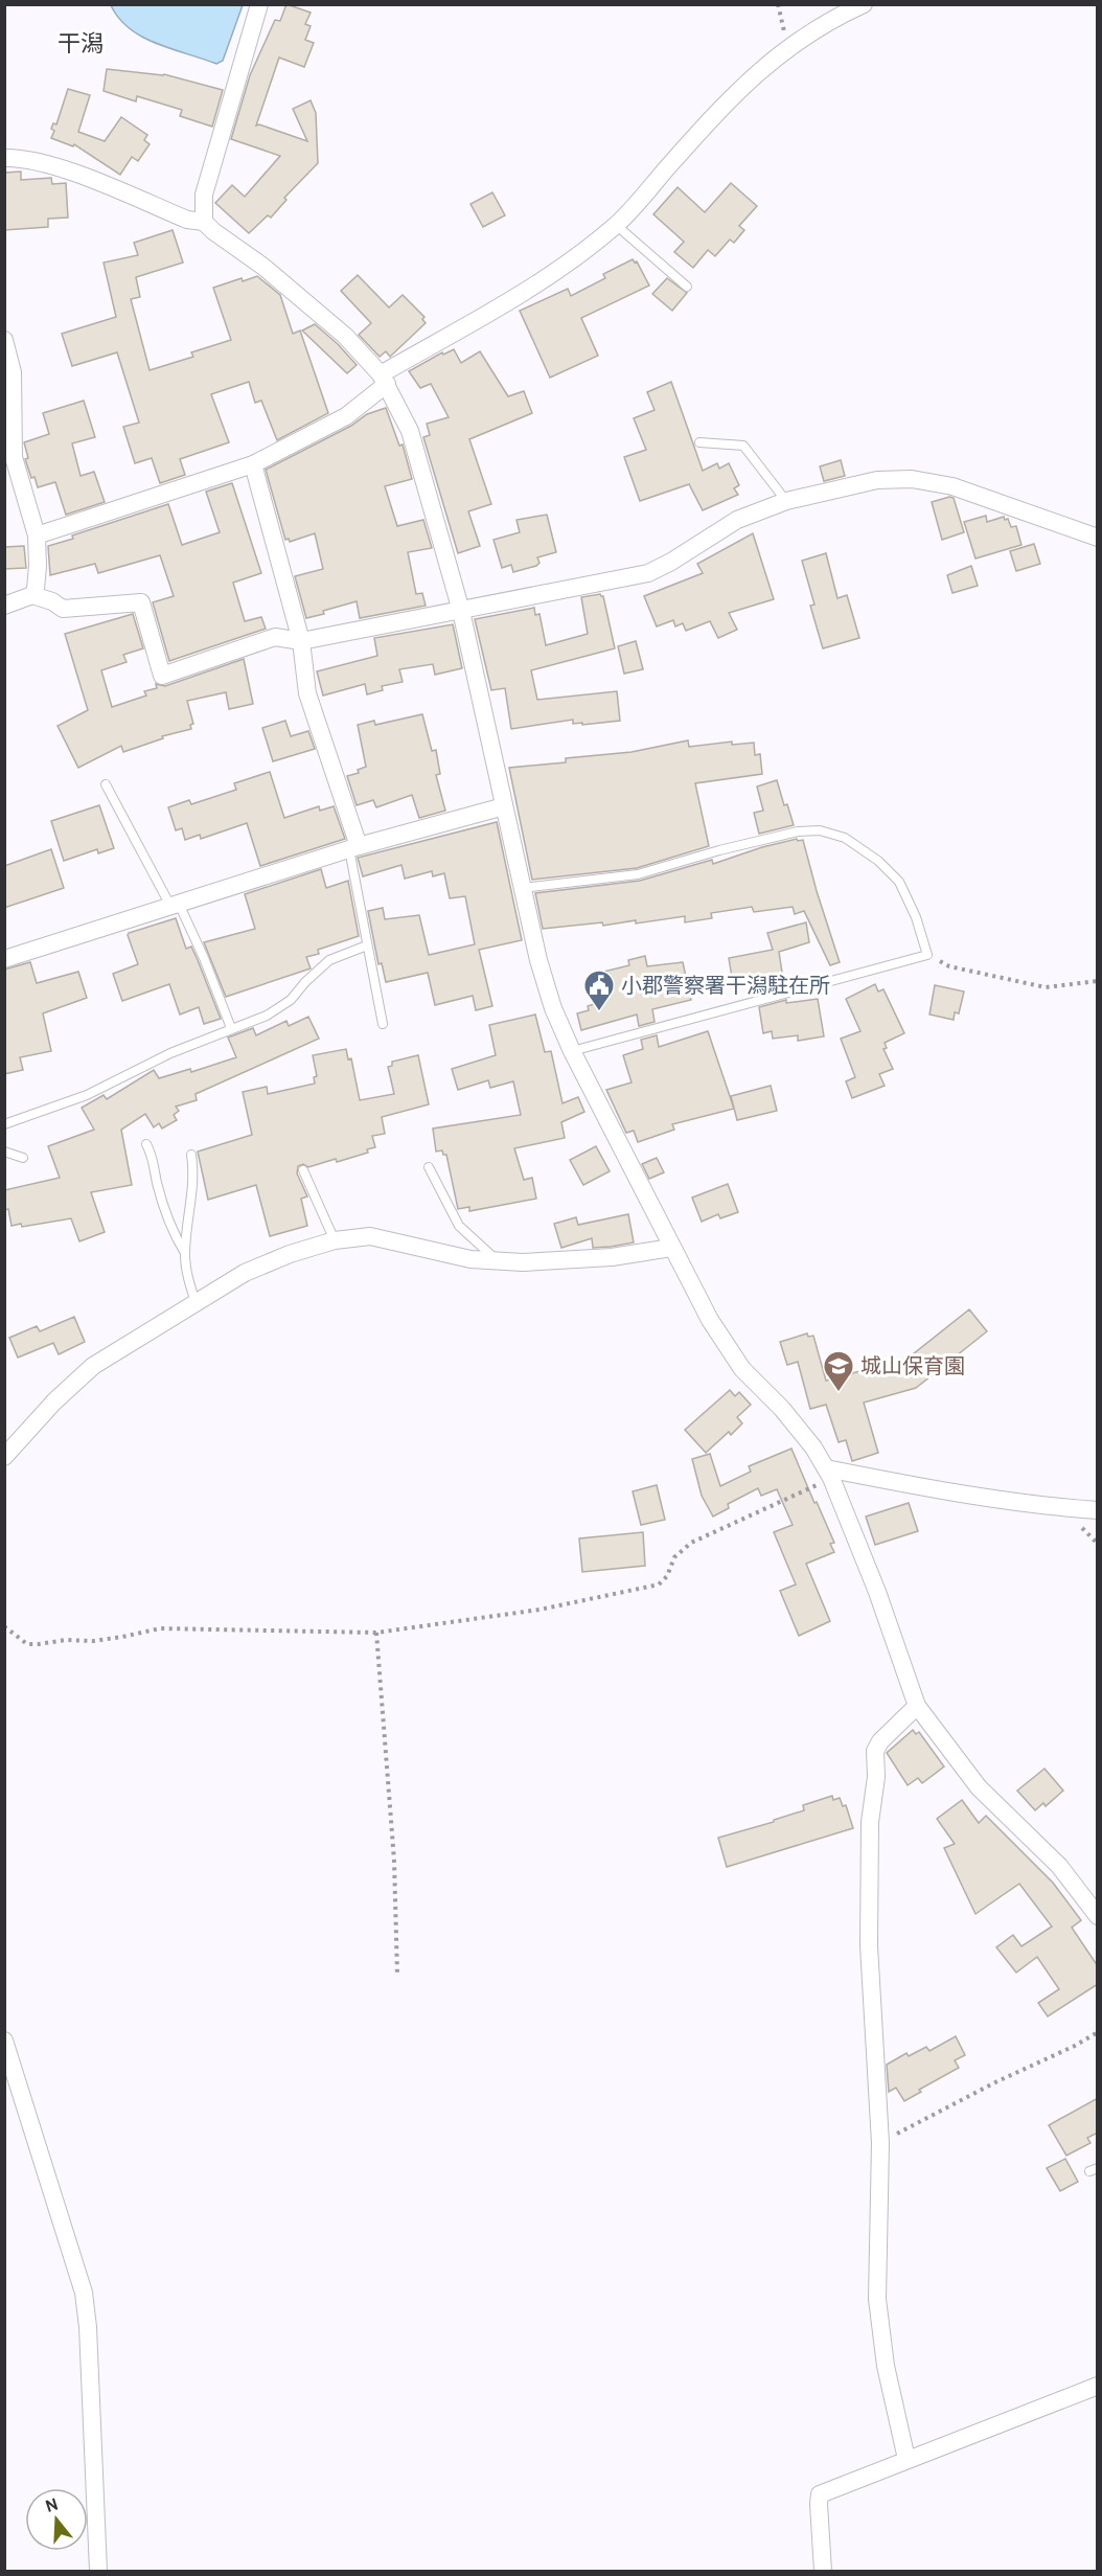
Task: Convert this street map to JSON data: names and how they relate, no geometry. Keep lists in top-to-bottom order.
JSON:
{
  "districts": ["干潟"],
  "places": {
    "public building": ["小郡警察署干潟駐在所"],
    "school or university": ["城山保育園"]
  },
  "north": "top"
}
